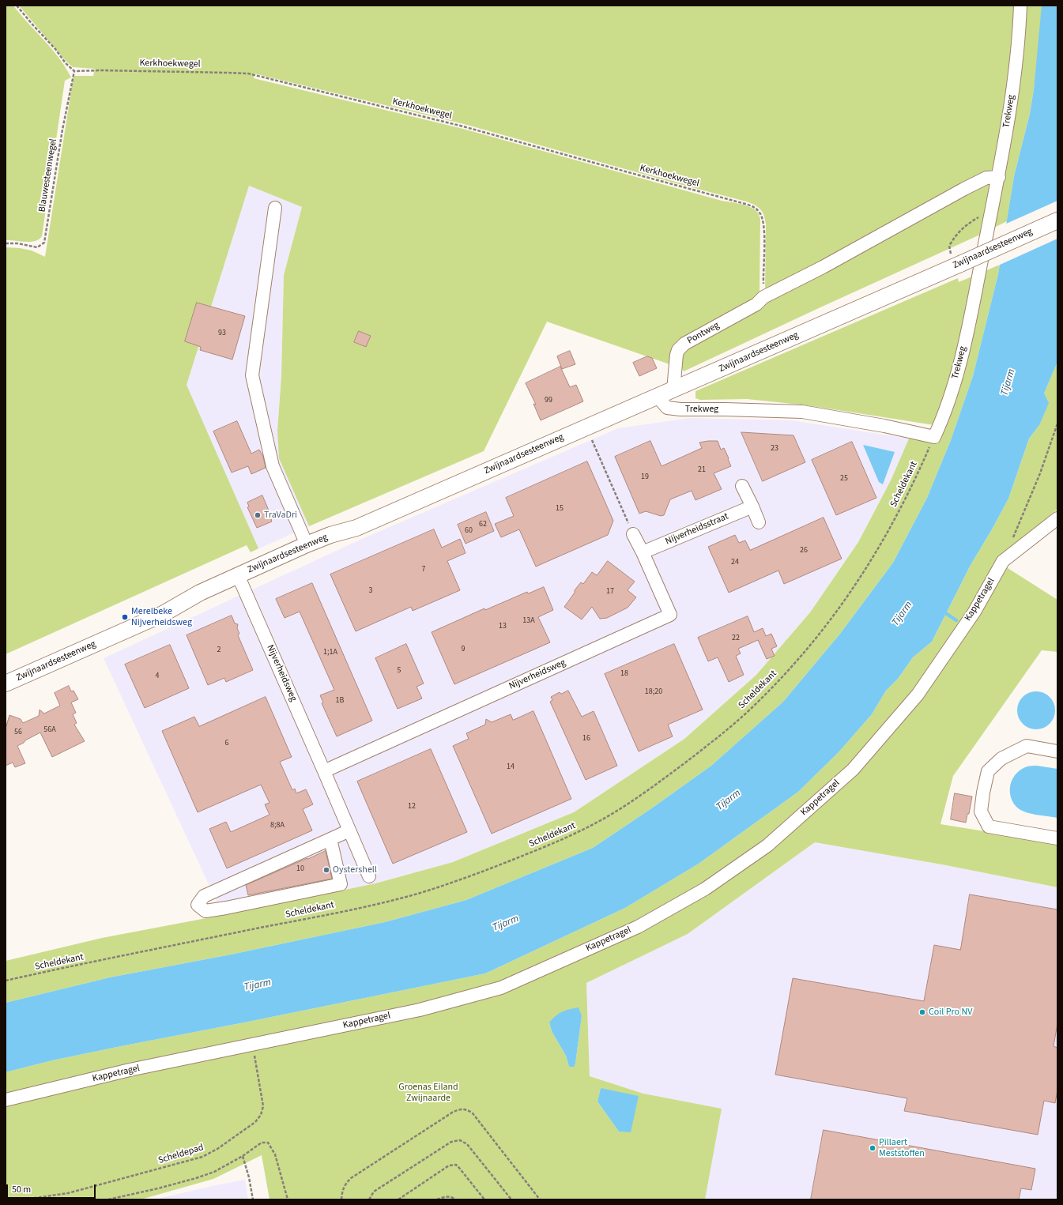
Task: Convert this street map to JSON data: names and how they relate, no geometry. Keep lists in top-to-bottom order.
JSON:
{
  "streets": {
    "main road": ["Zwijnaardsesteenweg"],
    "street": [
      "Trekweg",
      "Pontweg",
      "Nijverheidsstraat",
      "Kappetragel",
      "Nijverheidsweg"
    ],
    "path": [
      "Kerkhoekwegel",
      "Blauwesteenwegel",
      "Scheldekant",
      "Scheldepad"
    ]
  },
  "crossings": [
    ["Kerkhoekwegel", "Blauwesteenwegel"],
    ["Kerkhoekwegel", "Pontweg"],
    ["Trekweg", "Zwijnaardsesteenweg"],
    ["Trekweg", "Scheldekant"],
    ["Zwijnaardsesteenweg", "Pontweg"],
    ["Zwijnaardsesteenweg", "Nijverheidsweg"],
    ["Nijverheidsstraat", "Nijverheidsweg"],
    ["Kappetragel", "Scheldepad"]
  ],
  "water": ["Tijarm"],
  "parks": ["Groenas Eiland Zwijnaarde"],
  "places": [
    "TraVaDri",
    "Merelbeke Nijverheidsweg",
    "Oystershell",
    "Coil Pro NV",
    "Pillaert Meststoffen"
  ],
  "house_numbers": [
    "93",
    "99",
    "23",
    "21",
    "19",
    "25",
    "15",
    "62",
    "60",
    "26",
    "24",
    "7",
    "3",
    "17",
    "13A",
    "13",
    "22",
    "9",
    "2",
    "1;1A",
    "5",
    "18",
    "4",
    "18;20",
    "1B",
    "56A",
    "56",
    "16",
    "6",
    "14",
    "12",
    "8;8A",
    "10"
  ],
  "scale_bar": "50 m"
}
